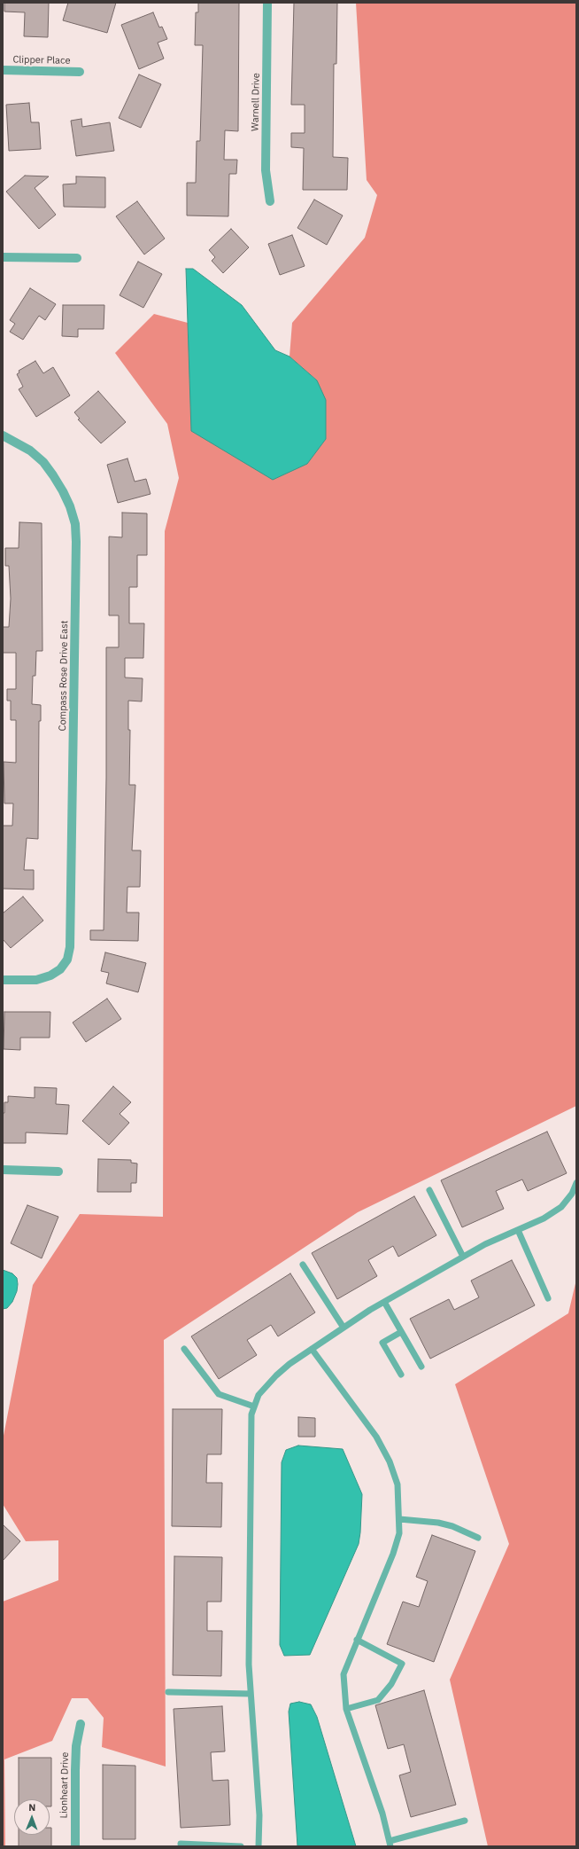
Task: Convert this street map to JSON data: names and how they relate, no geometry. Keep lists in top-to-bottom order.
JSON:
{
  "streets": {
    "street": [
      "Clipper Place",
      "Warnell Drive",
      "Compass Rose Drive East",
      "Lionheart Drive"
    ]
  },
  "north": "top"
}
